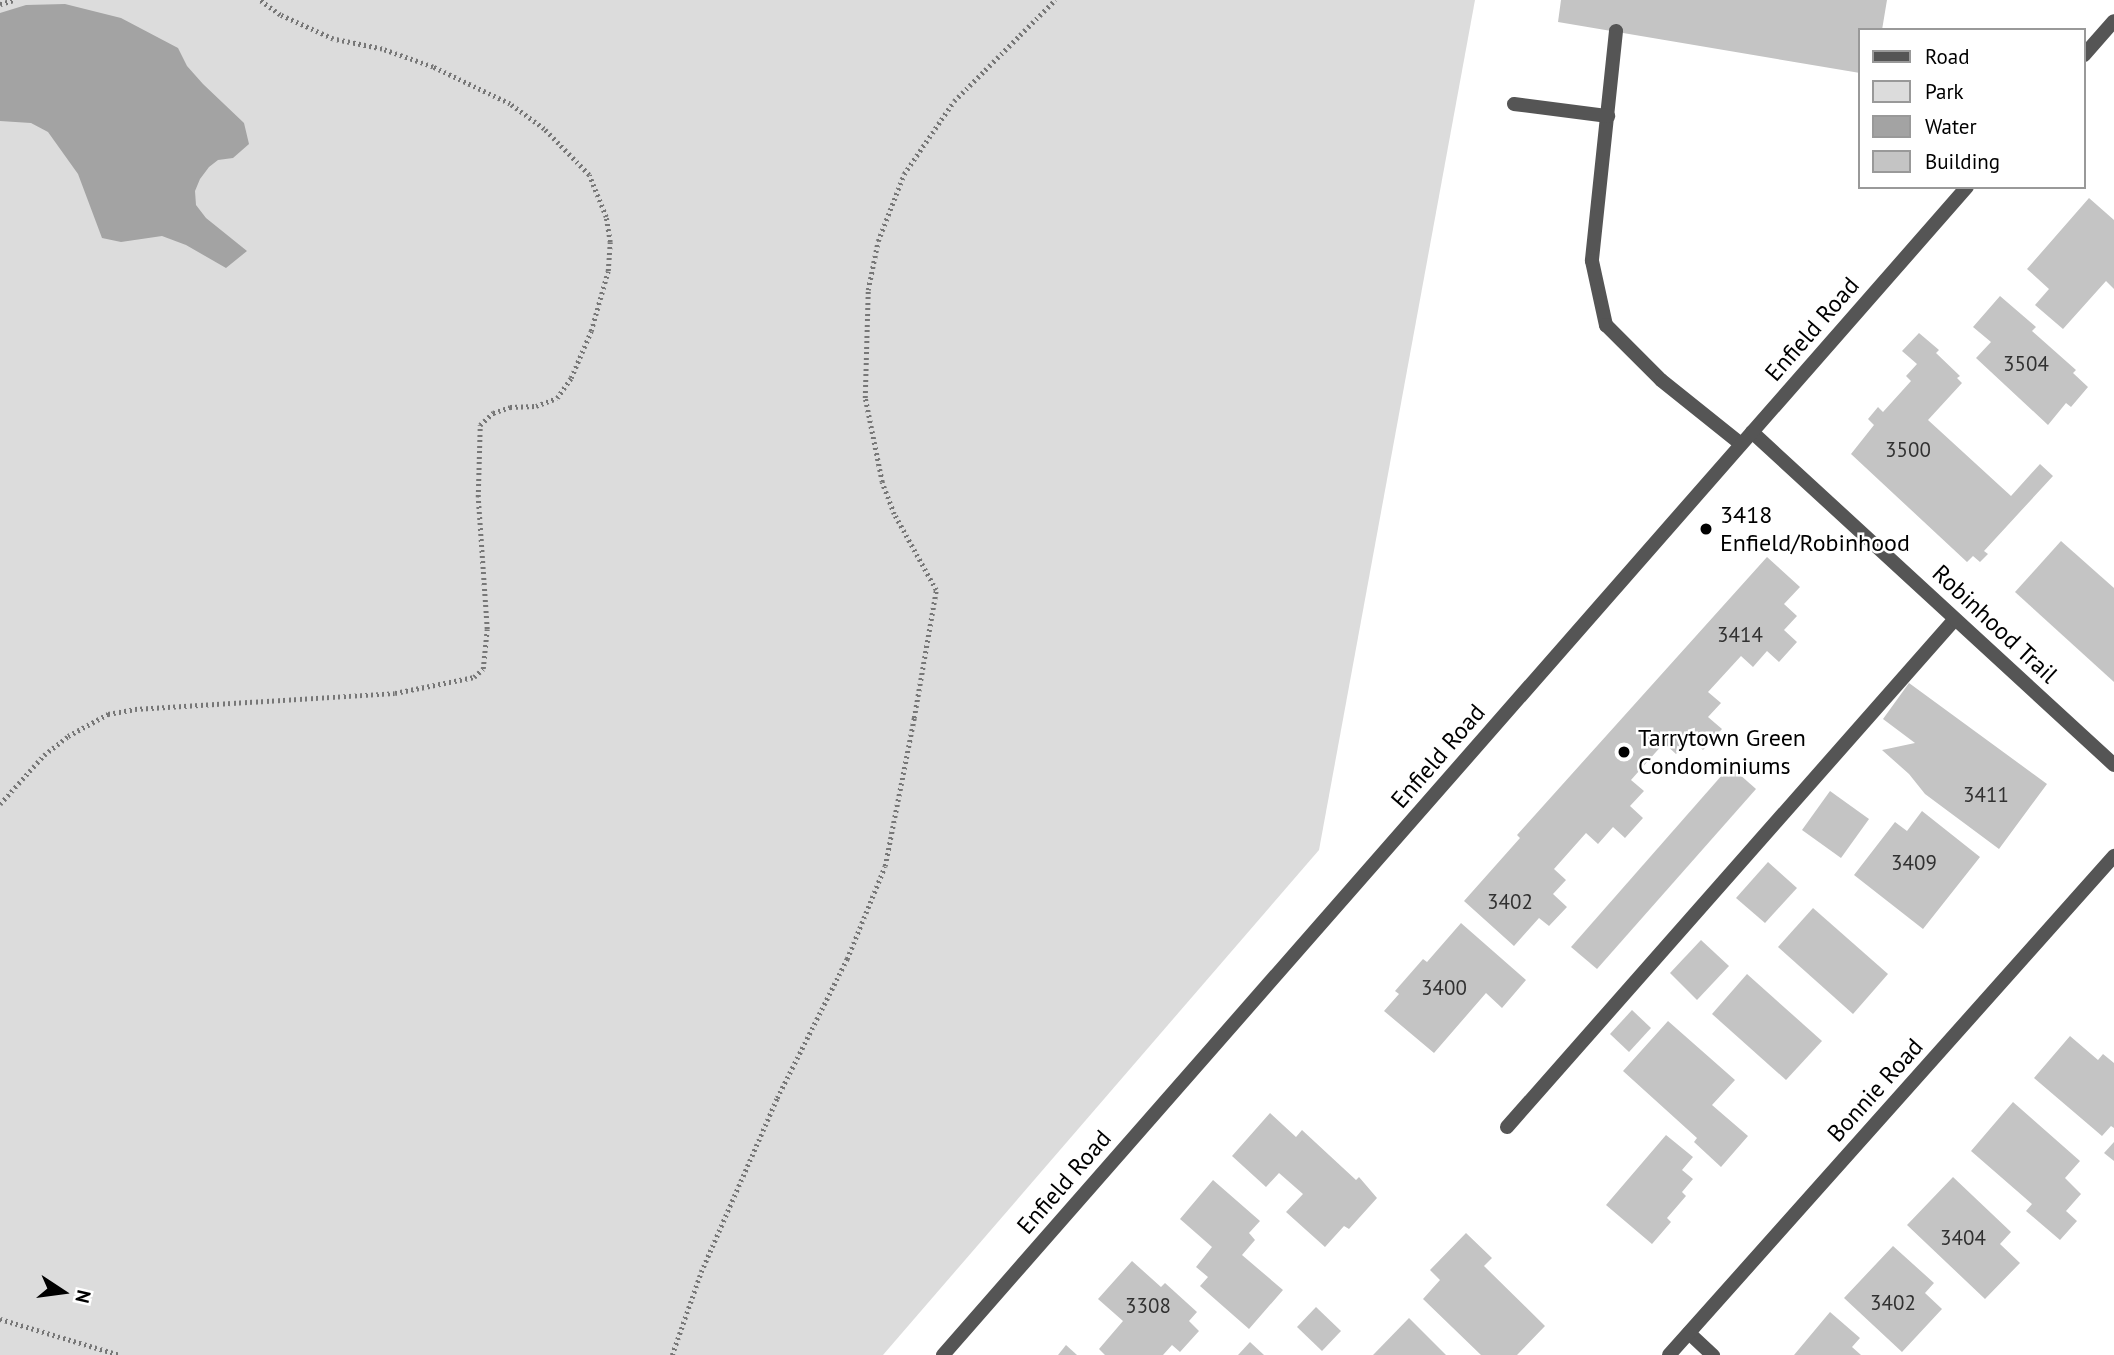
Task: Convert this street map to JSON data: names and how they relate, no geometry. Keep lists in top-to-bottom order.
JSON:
{
  "streets": {
    "street": ["Enfield Road", "Robinhood Trail", "Bonnie Road"]
  },
  "crossings": [
    ["Enfield Road", "Robinhood Trail"]
  ],
  "places": ["3418 Enfield/Robinhood", "Tarrytown Green Condominiums"],
  "house_numbers": [
    "3504",
    "3500",
    "3414",
    "3411",
    "3409",
    "3402",
    "3400",
    "3404",
    "3402",
    "3308"
  ],
  "legend": [
    "Road",
    "Park",
    "Water",
    "Building"
  ],
  "north": "right"
}
